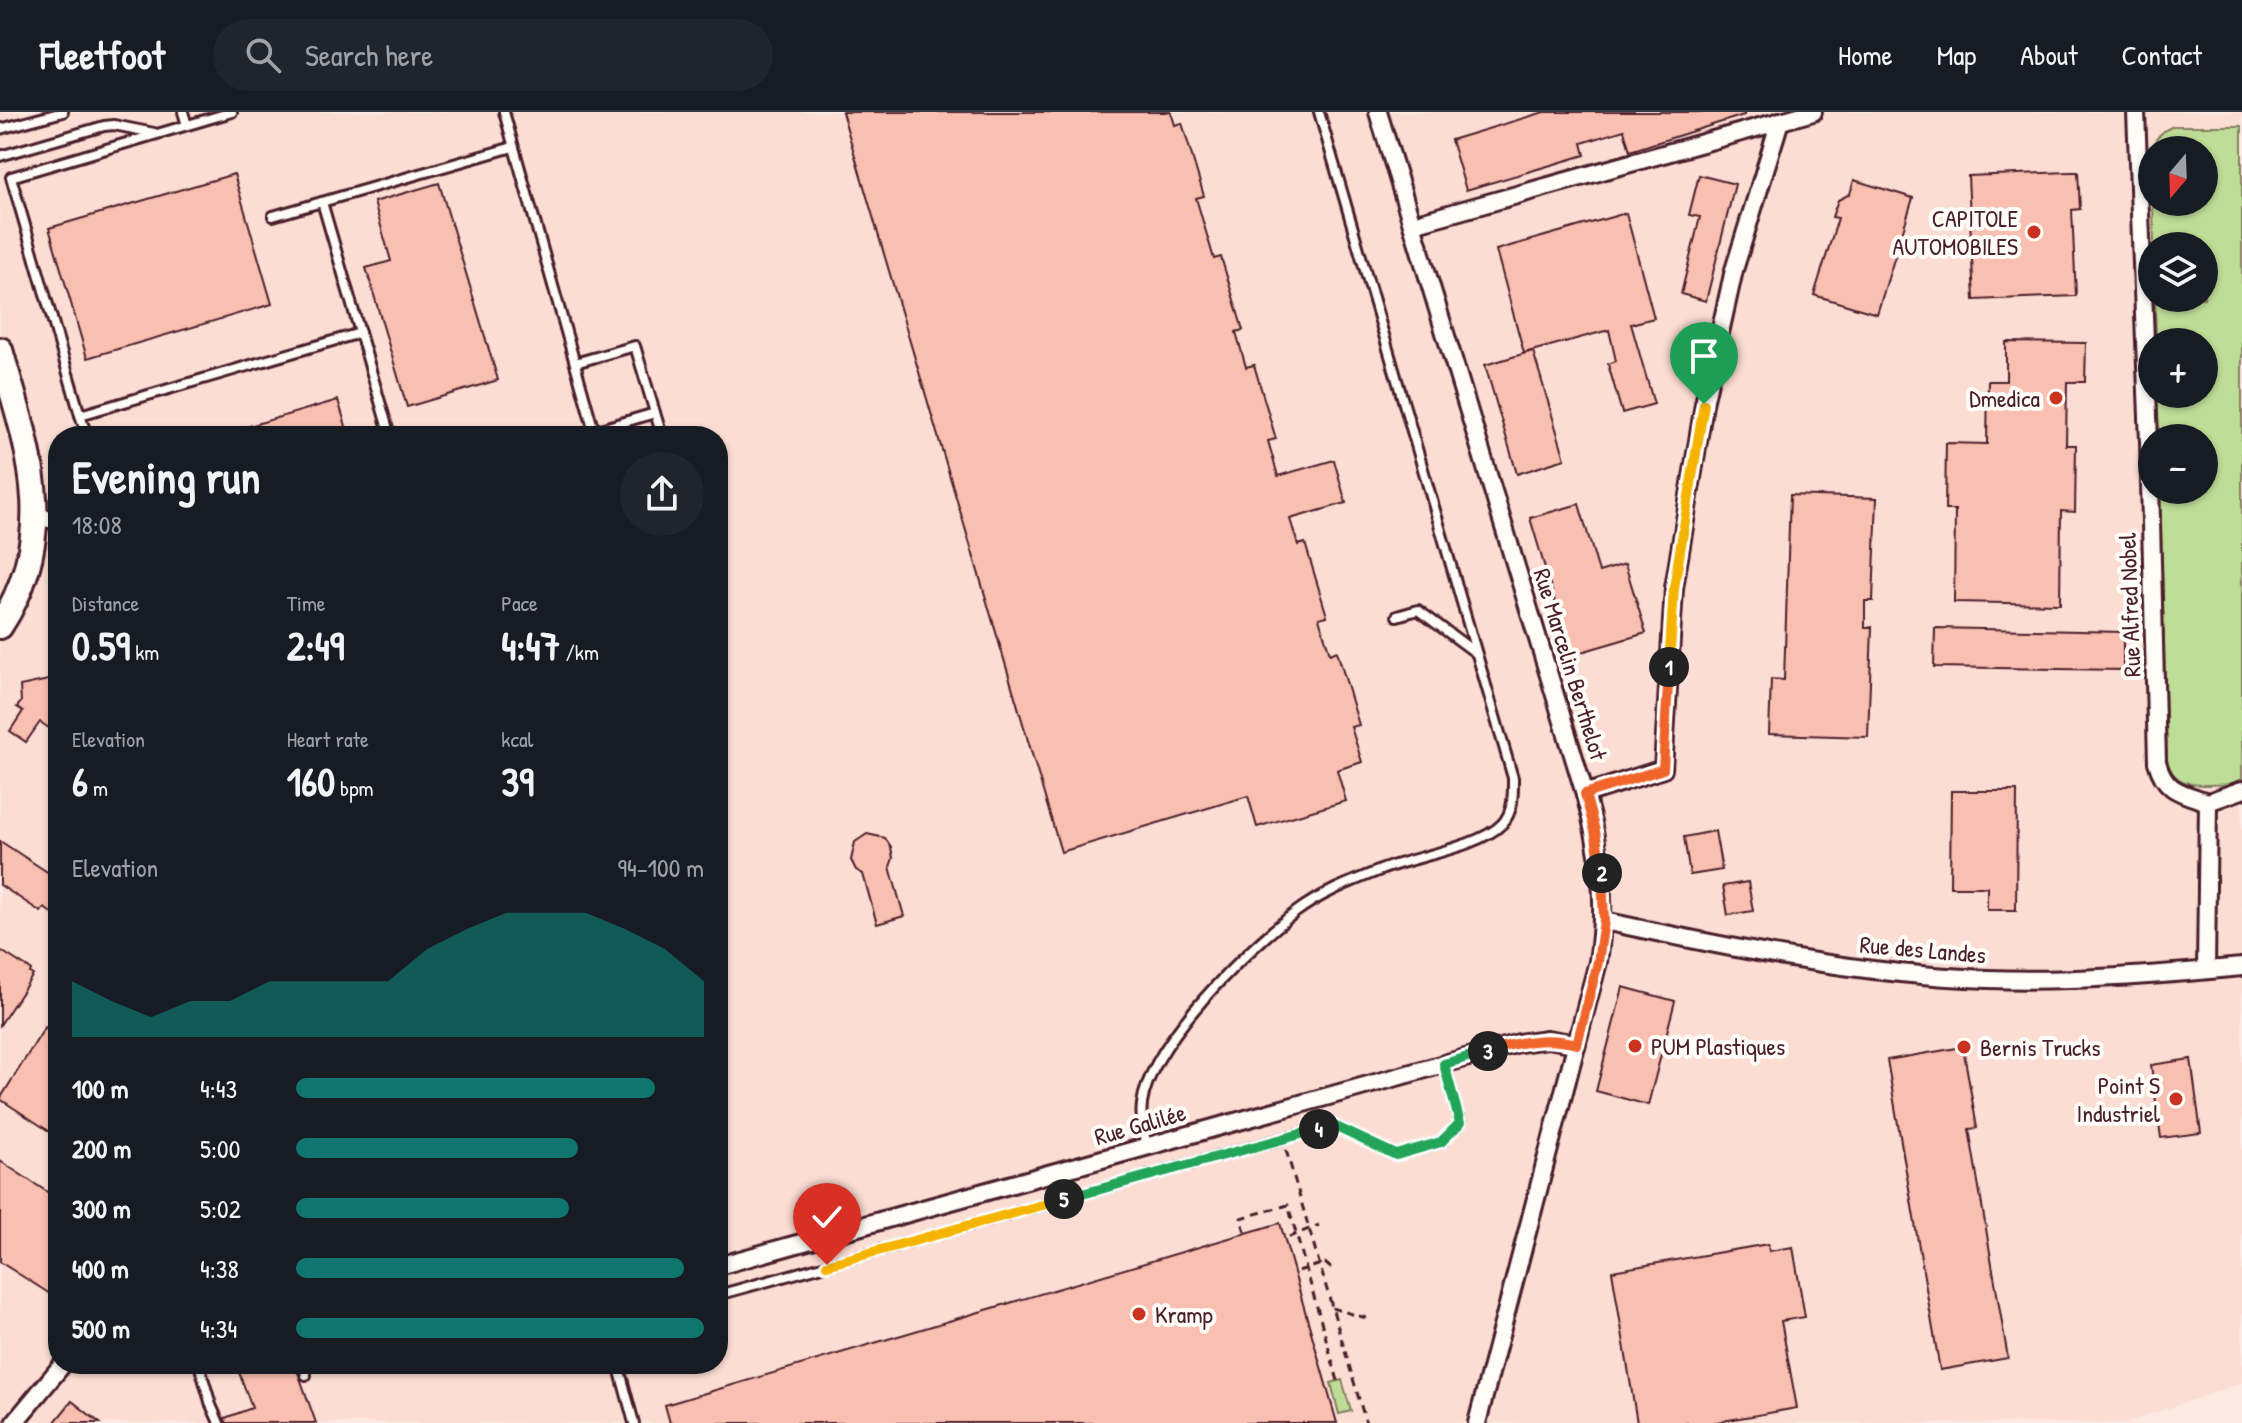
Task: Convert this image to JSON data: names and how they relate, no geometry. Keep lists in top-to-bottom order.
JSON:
{
  "streets": {
    "street": [
      "Rue Alfred Nobel",
      "Rue Marcelin Berthelot",
      "Rue des Landes",
      "Rue Galilée"
    ]
  },
  "crossings": [
    ["Rue Marcelin Berthelot", "Rue des Landes"],
    ["Rue Marcelin Berthelot", "Rue Galilée"]
  ],
  "places": [
    "CAPITOLE AUTOMOBILES",
    "Dmedica",
    "PUM Plastiques",
    "Bernis Trucks",
    "Point S Industriel",
    "Kramp"
  ],
  "north": "bottom",
  "page": {
    "header": "Fleetfoot",
    "search": "Search here",
    "nav": [
      "Home",
      "Map",
      "About",
      "Contact"
    ],
    "map_buttons": ["+", "−"],
    "heading": ["Evening run", "18:08"],
    "stats": [
      ["Distance", "0.59 km"],
      ["Time", "2:49"],
      ["Pace", "4:47 /km"],
      ["Elevation", "6 m"],
      ["Heart rate", "160 bpm"],
      ["kcal", "39"]
    ],
    "pins": [
      "1",
      "2",
      "3",
      "4",
      "5"
    ],
    "chart": ["Elevation", "94–100 m"],
    "list": [
      {
        "name": "100 m",
        "note": "4:43"
      },
      {
        "name": "200 m",
        "note": "5:00"
      },
      {
        "name": "300 m",
        "note": "5:02"
      },
      {
        "name": "400 m",
        "note": "4:38"
      },
      {
        "name": "500 m",
        "note": "4:34"
      }
    ]
  }
}
